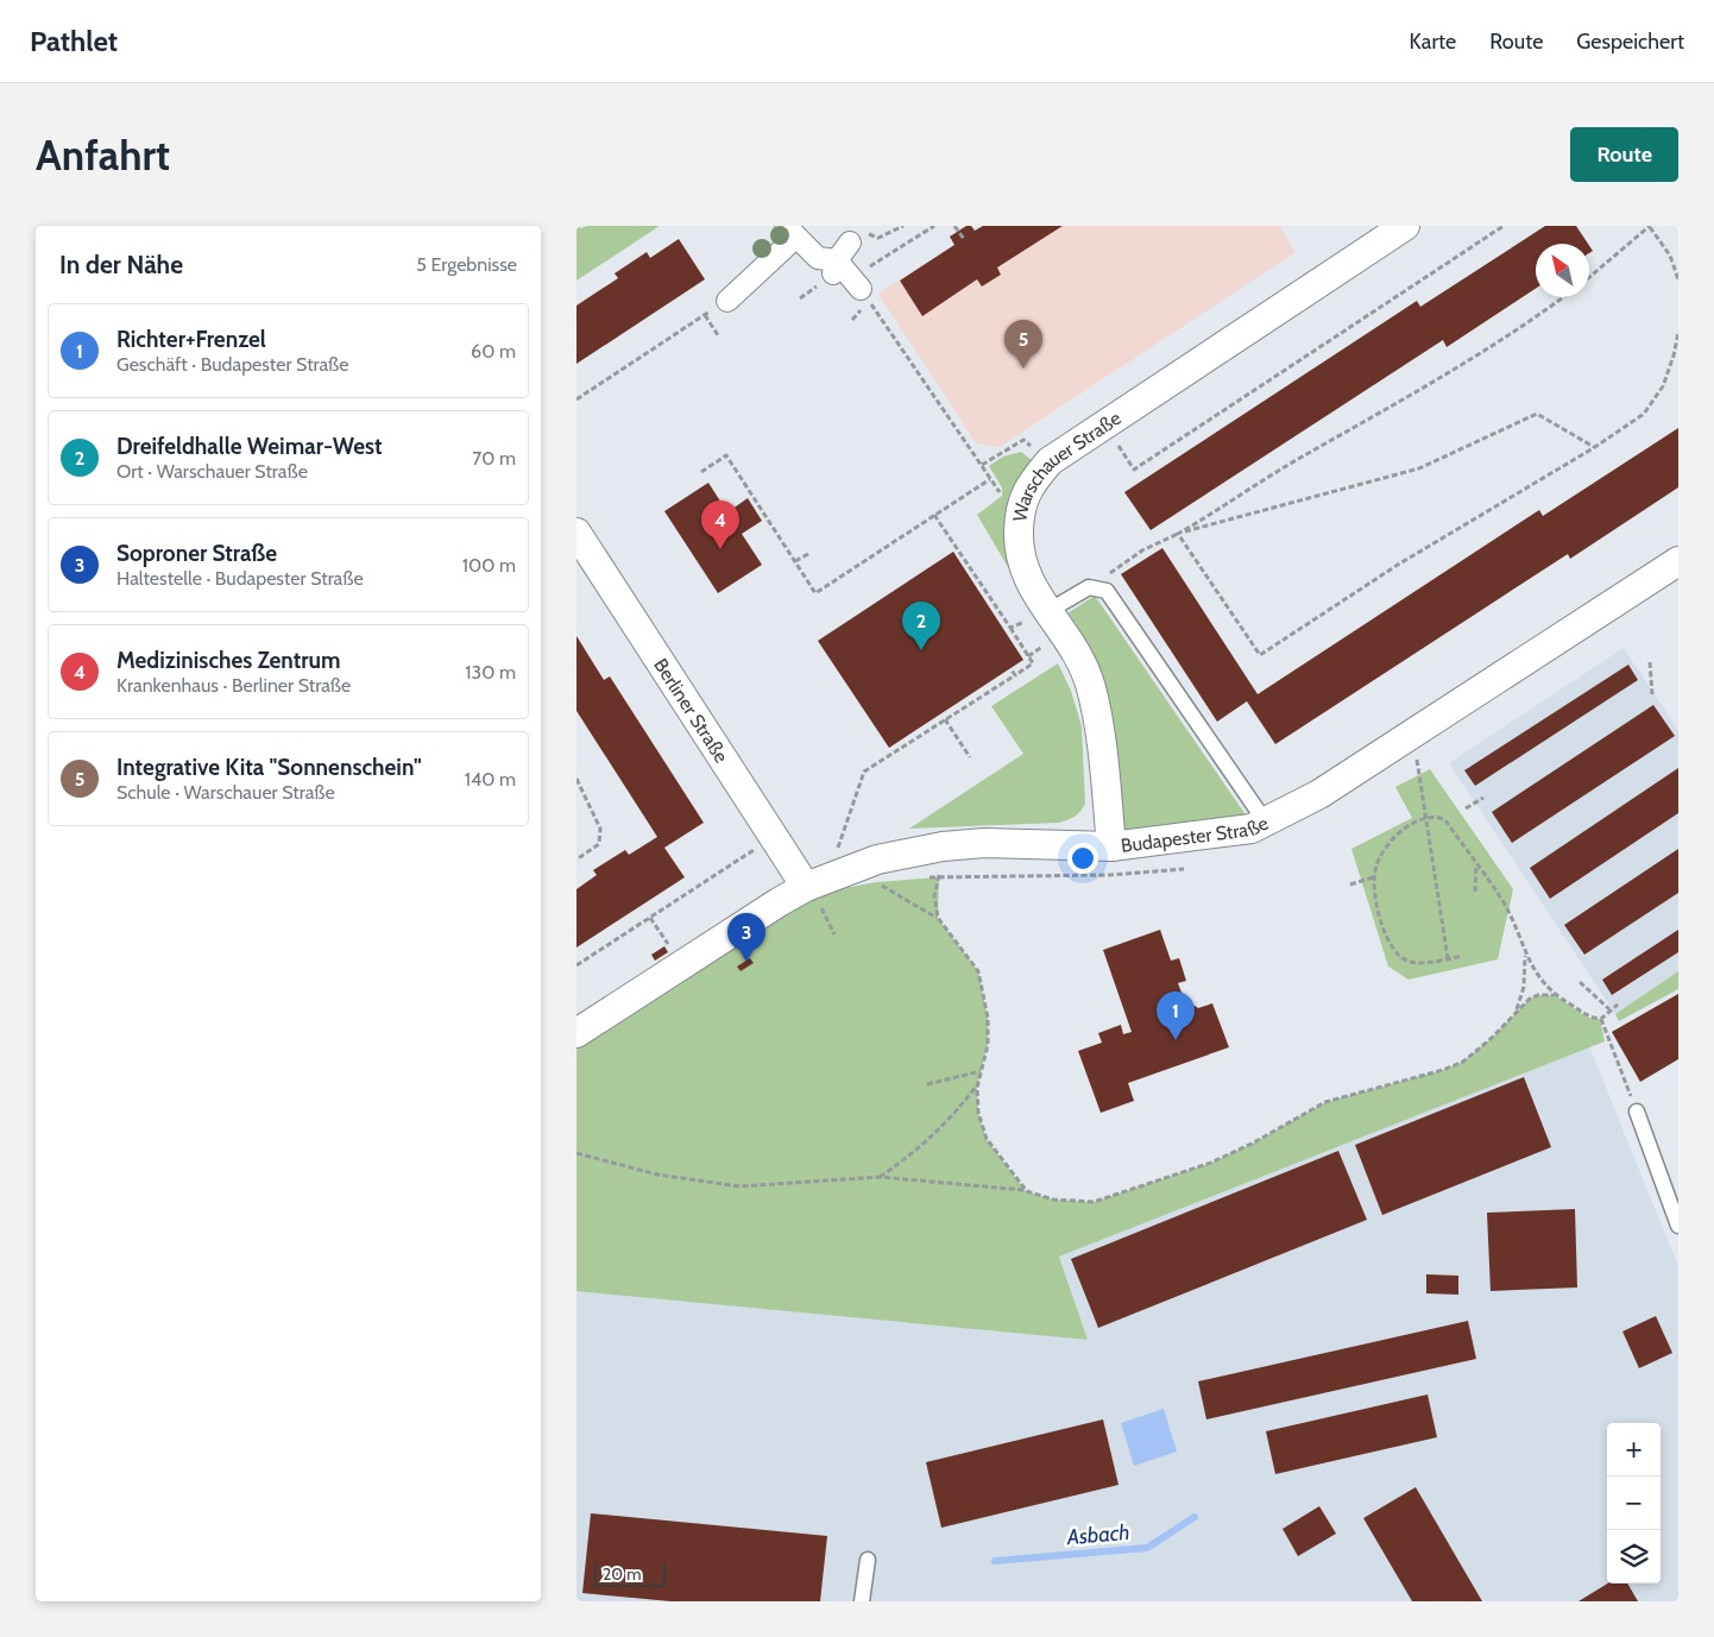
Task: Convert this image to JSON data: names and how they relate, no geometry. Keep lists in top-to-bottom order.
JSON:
{
  "streets": {
    "street": ["Warschauer Straße", "Berliner Straße", "Budapester Straße"]
  },
  "crossings": [
    ["Warschauer Straße", "Budapester Straße"],
    ["Berliner Straße", "Budapester Straße"]
  ],
  "water": ["Asbach"],
  "scale_bar": "20 m",
  "north": "top left",
  "page": {
    "header": "Pathlet",
    "nav": ["Karte", "Route", "Gespeichert"],
    "buttons": "Route",
    "title": "Anfahrt",
    "heading": ["In der Nähe", "5 Ergebnisse"],
    "list": [
      {
        "mark": "1",
        "name": "Richter+Frenzel",
        "note": "Geschäft · Budapester Straße",
        "value": "60 m"
      },
      {
        "mark": "2",
        "name": "Dreifeldhalle Weimar-West",
        "note": "Ort · Warschauer Straße",
        "value": "70 m"
      },
      {
        "mark": "3",
        "name": "Soproner Straße",
        "note": "Haltestelle · Budapester Straße",
        "value": "100 m"
      },
      {
        "mark": "4",
        "name": "Medizinisches Zentrum",
        "note": "Krankenhaus · Berliner Straße",
        "value": "130 m"
      },
      {
        "mark": "5",
        "name": "Integrative Kita \"Sonnenschein\"",
        "note": "Schule · Warschauer Straße",
        "value": "140 m"
      }
    ],
    "pins": [
      "5",
      "4",
      "2",
      "3",
      "1"
    ],
    "map_buttons": ["+", "−"],
    "scale": "20 m"
  }
}
